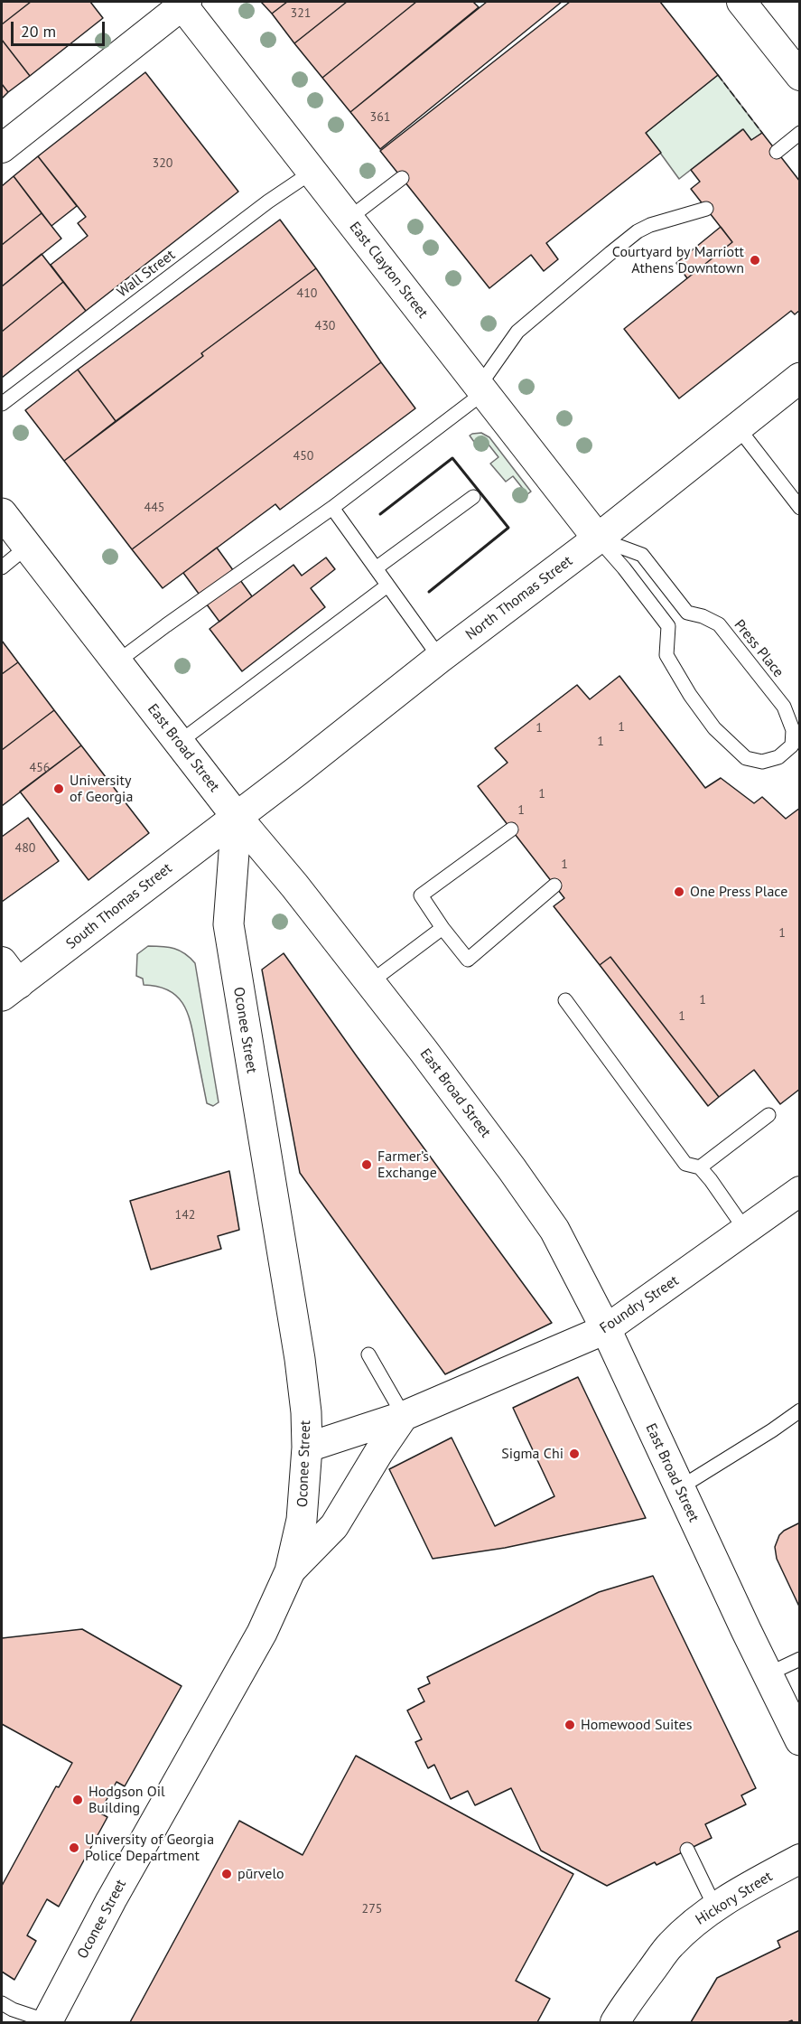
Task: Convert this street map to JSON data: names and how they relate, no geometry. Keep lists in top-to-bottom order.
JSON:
{
  "streets": {
    "main road": [
      "East Clayton Street",
      "North Thomas Street",
      "East Broad Street",
      "South Thomas Street",
      "Oconee Street"
    ],
    "street": ["Foundry Street", "Hickory Street"],
    "lane": ["Wall Street", "Press Place"]
  },
  "crossings": [
    ["East Clayton Street", "Wall Street"],
    ["East Clayton Street", "North Thomas Street"],
    ["North Thomas Street", "East Broad Street"],
    ["North Thomas Street", "South Thomas Street"],
    ["North Thomas Street", "Oconee Street"],
    ["East Broad Street", "South Thomas Street"],
    ["East Broad Street", "Oconee Street"],
    ["East Broad Street", "Foundry Street"],
    ["South Thomas Street", "Oconee Street"],
    ["Oconee Street", "Foundry Street"]
  ],
  "places": [
    "Courtyard by Marriott Athens Downtown",
    "University of Georgia",
    "One Press Place",
    "Farmer’s Exchange",
    "Sigma Chi",
    "Homewood Suites",
    "Hodgson Oil Building",
    "University of Georgia Police Department",
    "pūrvelo"
  ],
  "house_numbers": [
    "321",
    "361",
    "320",
    "410",
    "430",
    "450",
    "445",
    "1",
    "1",
    "1",
    "456",
    "1",
    "1",
    "480",
    "1",
    "1",
    "1",
    "1",
    "142",
    "275"
  ],
  "scale_bar": "20 m"
}
